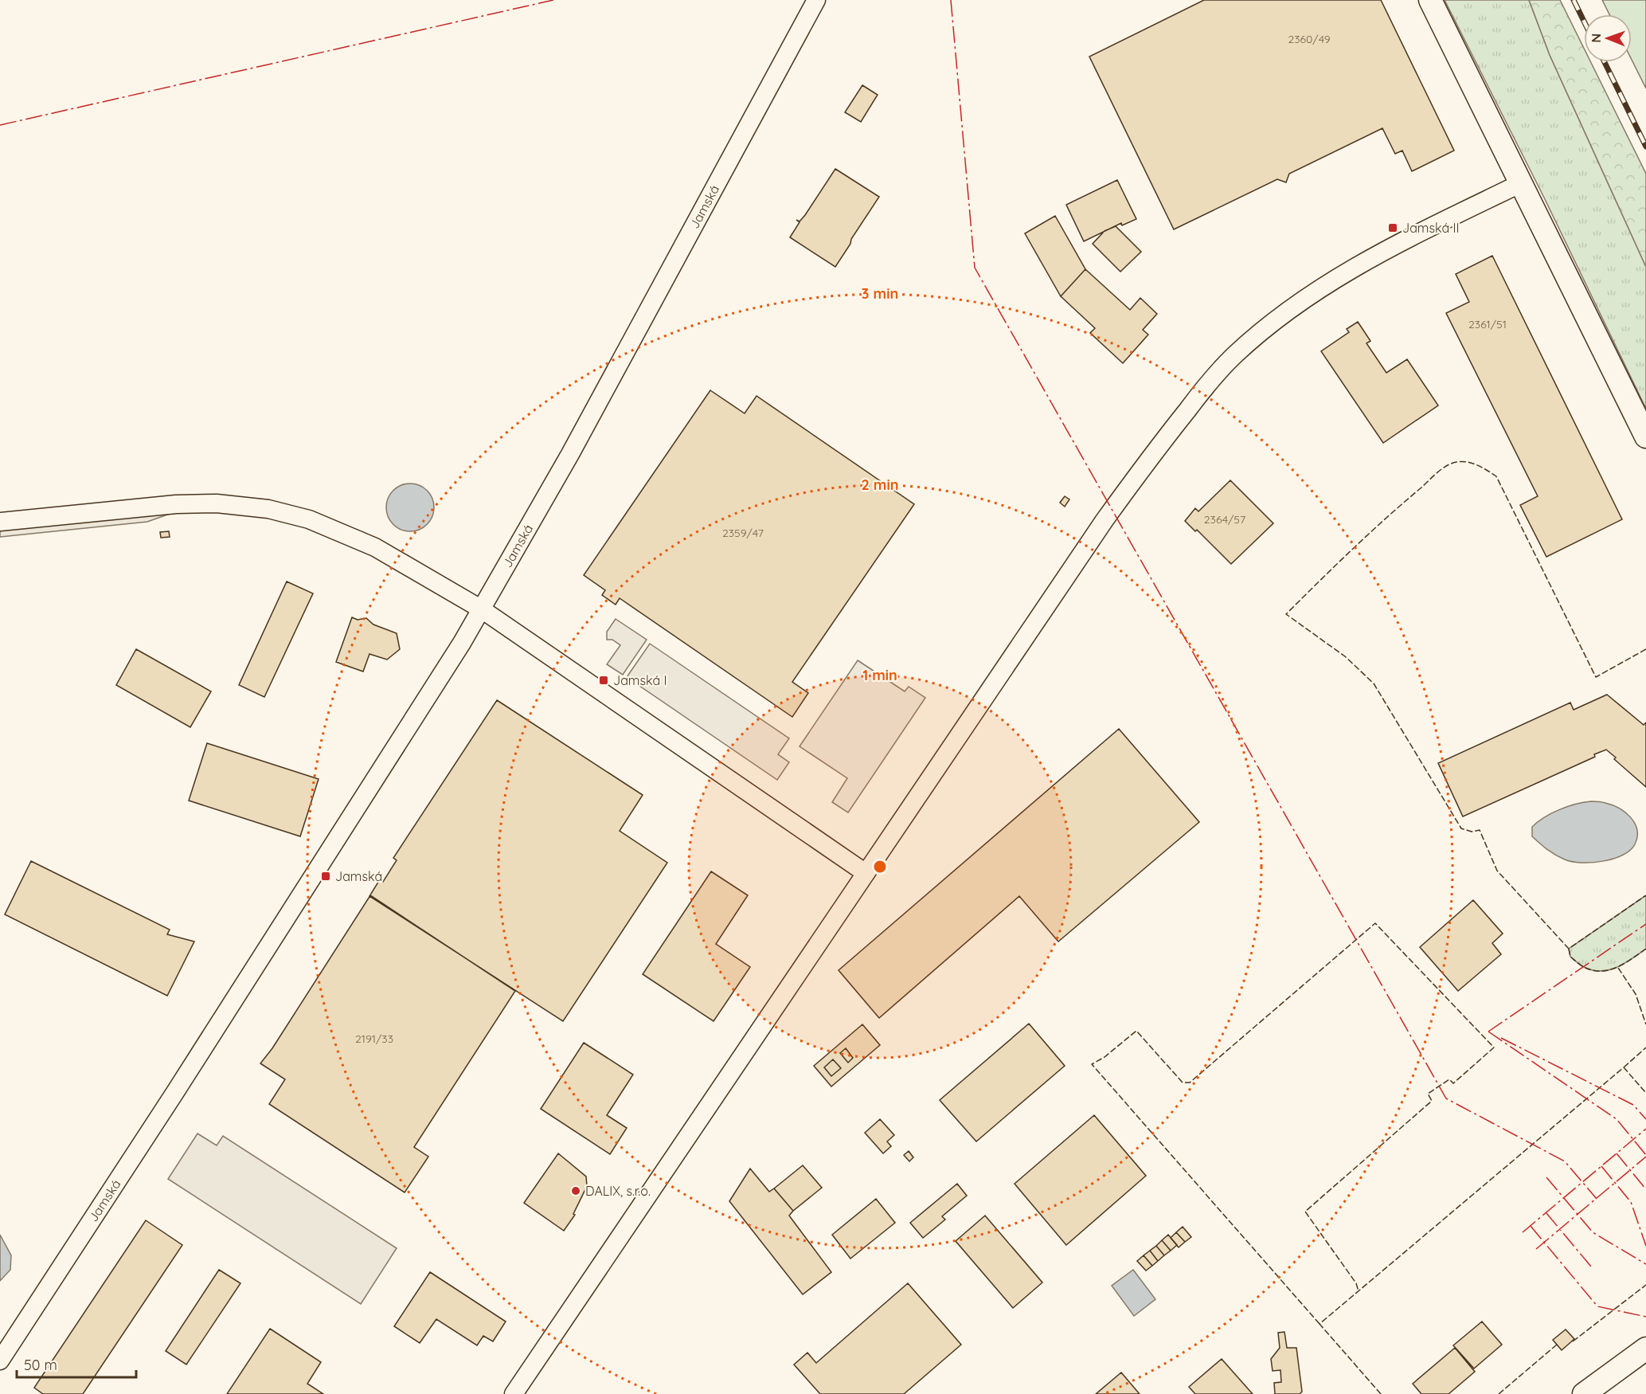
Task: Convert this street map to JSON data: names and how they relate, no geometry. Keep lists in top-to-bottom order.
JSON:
{
  "streets": {
    "street": ["Jamská"]
  },
  "places": {
    "transit": ["Jamská II", "Jamská I", "Jamská"],
    "other": ["DALIX, s.r.o."]
  },
  "house_numbers": [
    "2360/49",
    "2361/51",
    "2364/57",
    "2359/47",
    "2191/33"
  ],
  "scale_bar": "50 m",
  "north": "left",
  "rings": ["3 min", "2 min", "1 min"]
}
